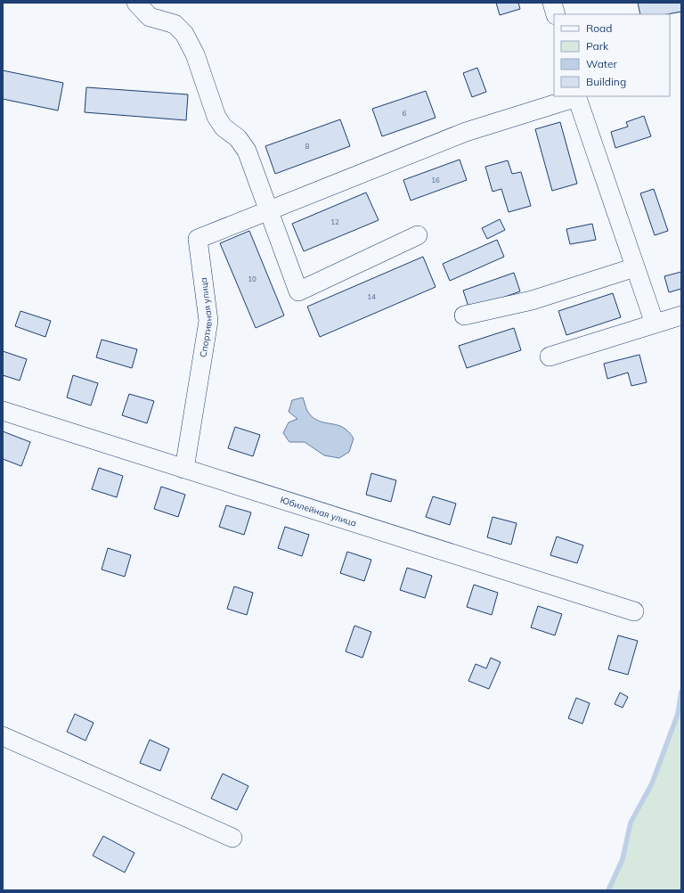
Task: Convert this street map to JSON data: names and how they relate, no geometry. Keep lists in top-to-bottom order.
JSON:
{
  "streets": {
    "street": ["Спортивная улица", "Юбилейная улица"]
  },
  "crossings": [
    ["Спортивная улица", "Юбилейная улица"]
  ],
  "house_numbers": [
    "6",
    "8",
    "16",
    "12",
    "10",
    "14"
  ],
  "legend": [
    "Road",
    "Park",
    "Water",
    "Building"
  ]
}
